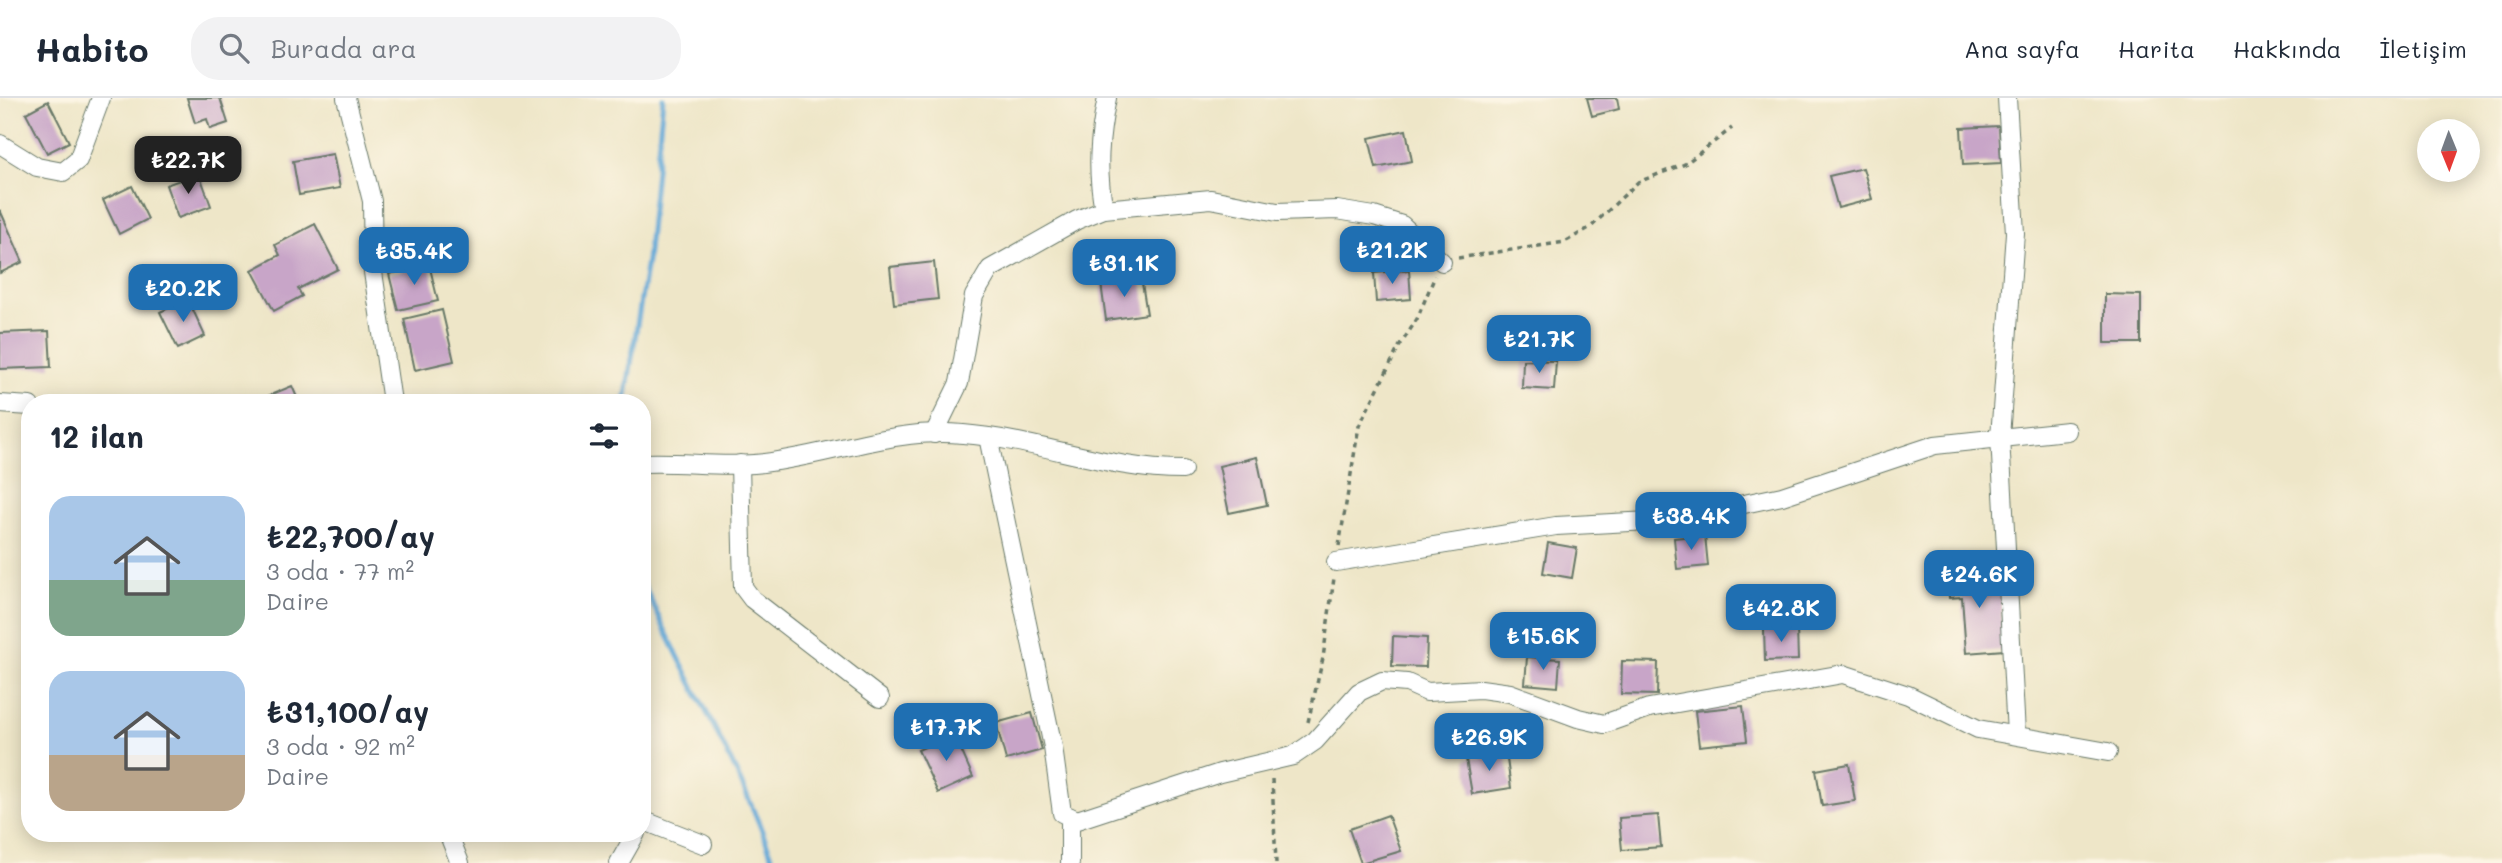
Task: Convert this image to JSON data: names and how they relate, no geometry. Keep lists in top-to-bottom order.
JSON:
{
  "north": "bottom",
  "page": {
    "header": "Habito",
    "search": "Burada ara",
    "nav": [
      "Ana sayfa",
      "Harita",
      "Hakkında",
      "İletişim"
    ],
    "price": [
      "₺22.7K",
      "₺21.2K",
      "₺35.4K",
      "₺31.1K",
      "₺20.2K",
      "₺21.7K",
      "₺38.4K",
      "₺24.6K",
      "₺42.8K",
      "₺15.6K",
      "₺17.7K",
      "₺26.9K"
    ],
    "heading": "12 ilan",
    "list": [
      {
        "name": "₺22,700/ay",
        "note": "3 oda · 77 m² · Daire"
      },
      {
        "name": "₺31,100/ay",
        "note": "3 oda · 92 m² · Daire"
      }
    ]
  }
}
